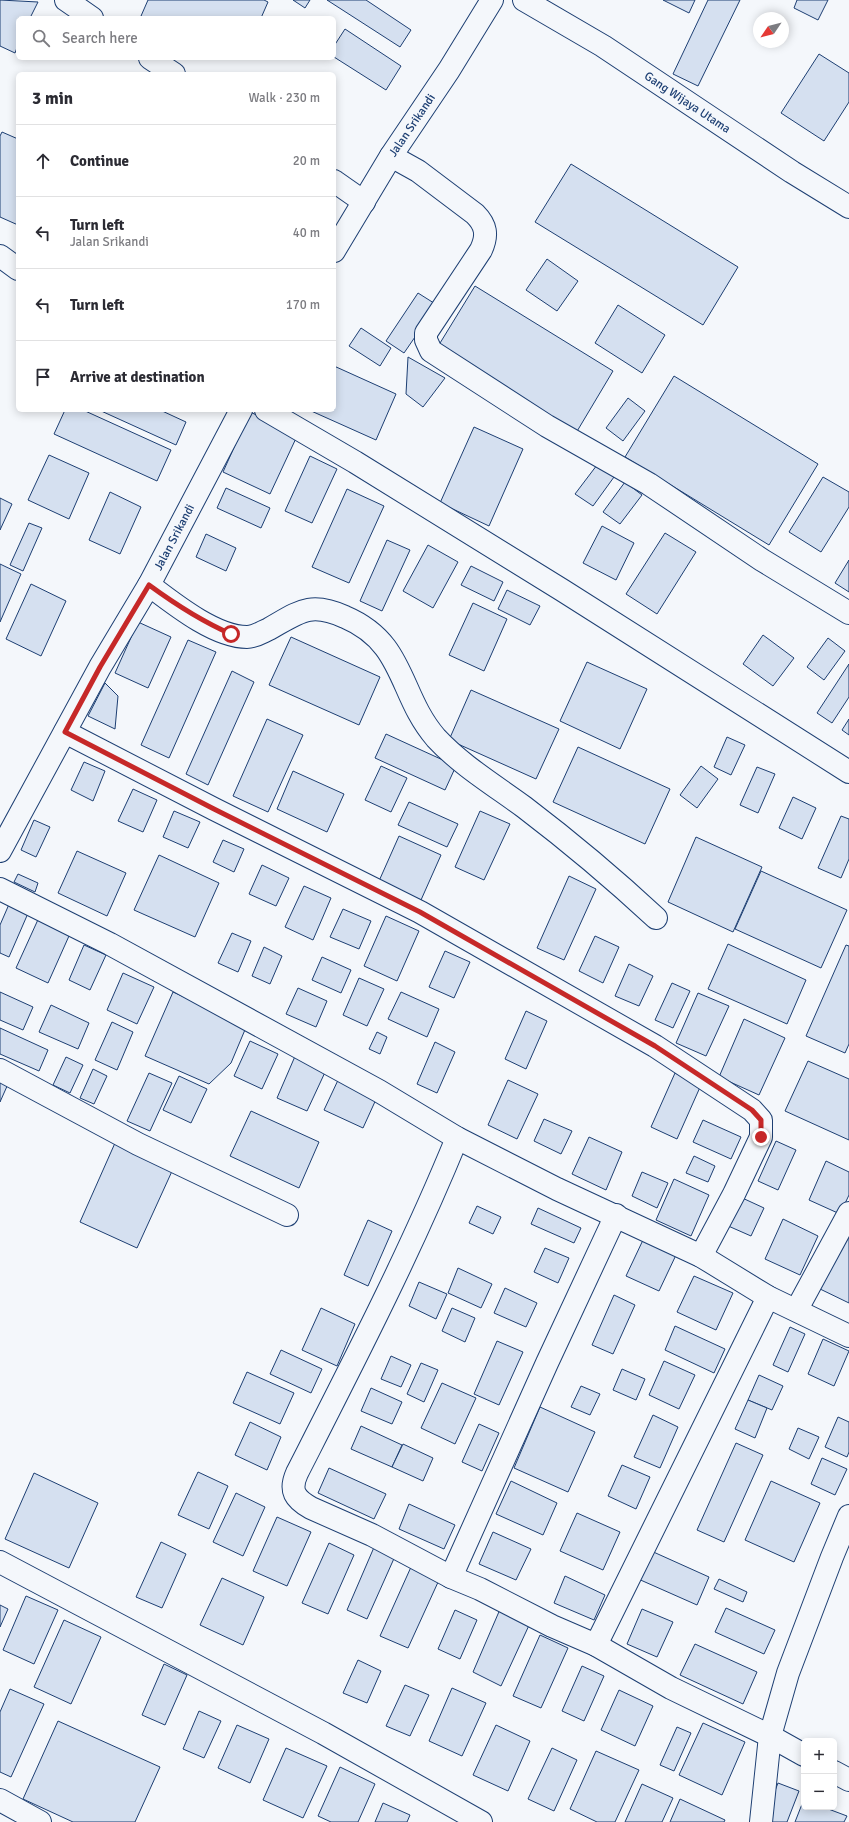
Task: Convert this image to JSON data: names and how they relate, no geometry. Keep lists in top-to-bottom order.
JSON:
{
  "streets": {
    "street": ["Gang Wijaya Utama", "Jalan Srikandi"]
  },
  "north": "bottom left",
  "page": {
    "search": "Search here",
    "heading": ["3 min", "Walk · 230 m"],
    "list": [
      ["Continue", "20 m"],
      ["Turn left", "Jalan Srikandi", "40 m"],
      ["Turn left", "170 m"],
      "Arrive at destination"
    ],
    "map_buttons": ["+", "−"]
  }
}
